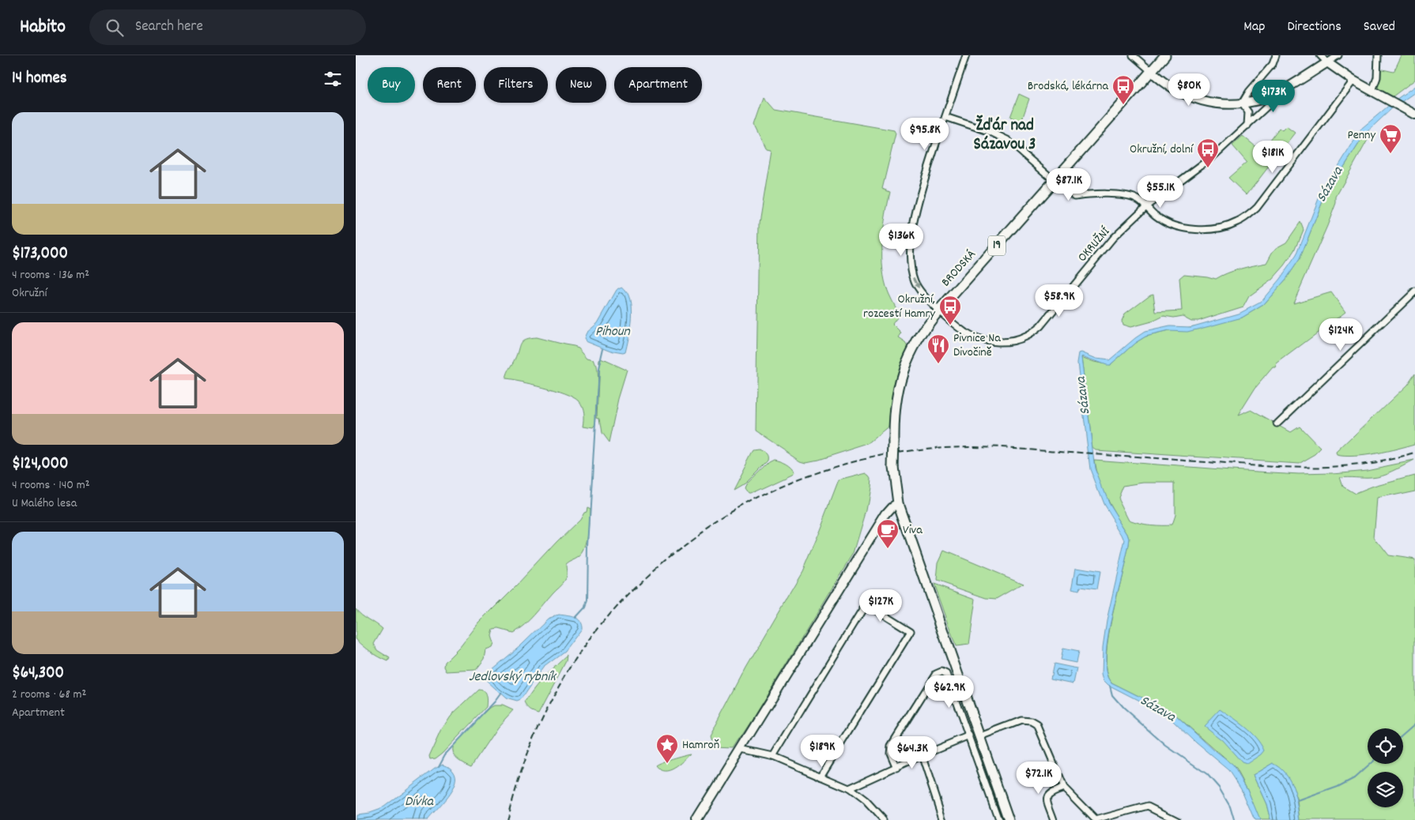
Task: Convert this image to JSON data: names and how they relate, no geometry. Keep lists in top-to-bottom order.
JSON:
{
  "streets": {
    "main road": ["19", "BRODSKÁ"],
    "street": ["OKRUŽNÍ"]
  },
  "crossings": [
    ["OKRUŽNÍ", "BRODSKÁ"],
    ["19", "BRODSKÁ"]
  ],
  "districts": ["Žďár nad Sázavou 3"],
  "water": [
    "Sázava",
    "Pihoun",
    "Jedlovský rybník",
    "Dívka"
  ],
  "places": {
    "bus stop": ["Brodská, lékárna", "Okružní, dolní", "Okružní, rozcestí Hamry"],
    "supermarket": ["Penny"],
    "restaurant": ["Pivnice Na Divočině"],
    "cafe": ["Viva"],
    "place": ["Hamroň"]
  },
  "page": {
    "header": "Habito",
    "search": "Search here",
    "nav": ["Map", "Directions", "Saved"],
    "heading": "14 homes",
    "chip": [
      "Buy",
      "Rent",
      "Filters",
      "New",
      "Apartment"
    ],
    "price": [
      "$80K",
      "$173K",
      "$95.8K",
      "$181K",
      "$87.1K",
      "$55.1K",
      "$136K",
      "$58.9K",
      "$124K",
      "$127K",
      "$62.9K",
      "$189K",
      "$64.3K",
      "$72.1K"
    ],
    "list": [
      {
        "name": "$173,000",
        "note": "4 rooms · 136 m² · Okružní"
      },
      {
        "name": "$124,000",
        "note": "4 rooms · 140 m² · U Malého lesa"
      },
      {
        "name": "$64,300",
        "note": "2 rooms · 68 m² · Apartment"
      }
    ]
  }
}
